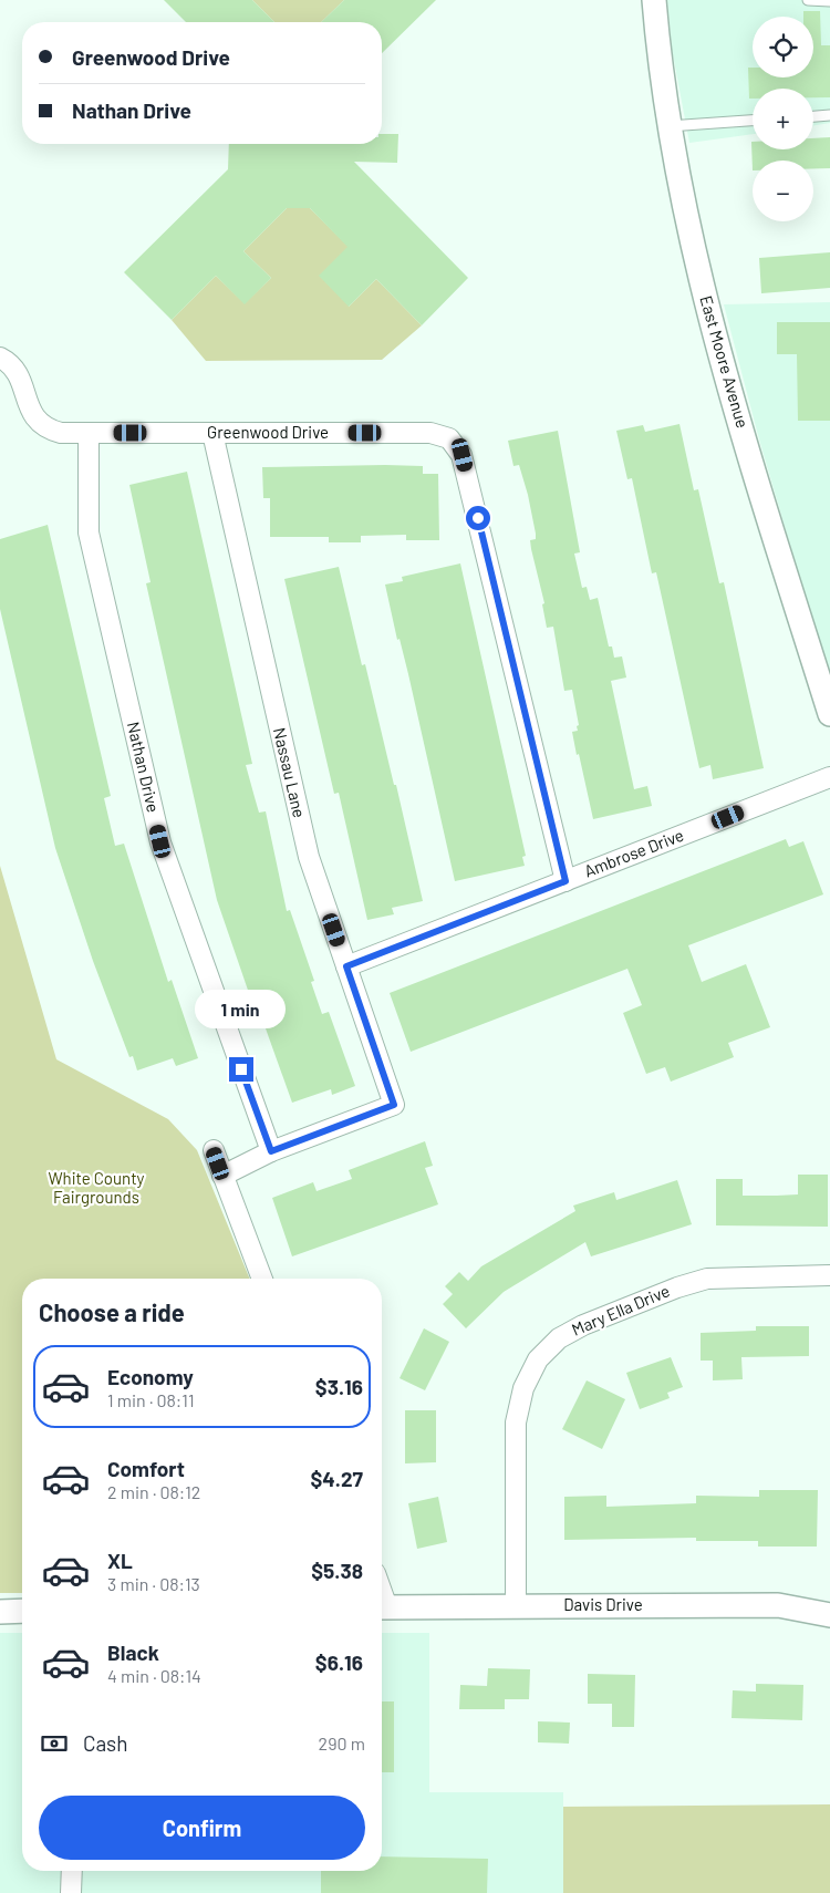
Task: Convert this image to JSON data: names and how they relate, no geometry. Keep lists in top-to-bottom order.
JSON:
{
  "streets": {
    "street": [
      "East Moore Avenue",
      "Greenwood Drive",
      "Nathan Drive",
      "Nassau Lane",
      "Ambrose Drive",
      "Mary Ella Drive",
      "Davis Drive"
    ]
  },
  "crossings": [
    ["Greenwood Drive", "Nathan Drive"],
    ["Greenwood Drive", "Nassau Lane"],
    ["Greenwood Drive", "Ambrose Drive"],
    ["Nathan Drive", "Nassau Lane"],
    ["Nassau Lane", "Ambrose Drive"],
    ["Mary Ella Drive", "Davis Drive"]
  ],
  "parks": ["White County Fairgrounds"],
  "page": {
    "map_buttons": ["+", "−"],
    "banner": ["Greenwood Drive", "Nathan Drive"],
    "bubble": "1 min",
    "heading": "Choose a ride",
    "list": [
      {
        "name": "Economy",
        "note": "1 min · 08:11",
        "value": "$3.16"
      },
      {
        "name": "Comfort",
        "note": "2 min · 08:12",
        "value": "$4.27"
      },
      {
        "name": "XL",
        "note": "3 min · 08:13",
        "value": "$5.38"
      },
      {
        "name": "Black",
        "note": "4 min · 08:14",
        "value": "$6.16"
      }
    ],
    "pay": ["Cash", "290 m"],
    "buttons": "Confirm"
  }
}
